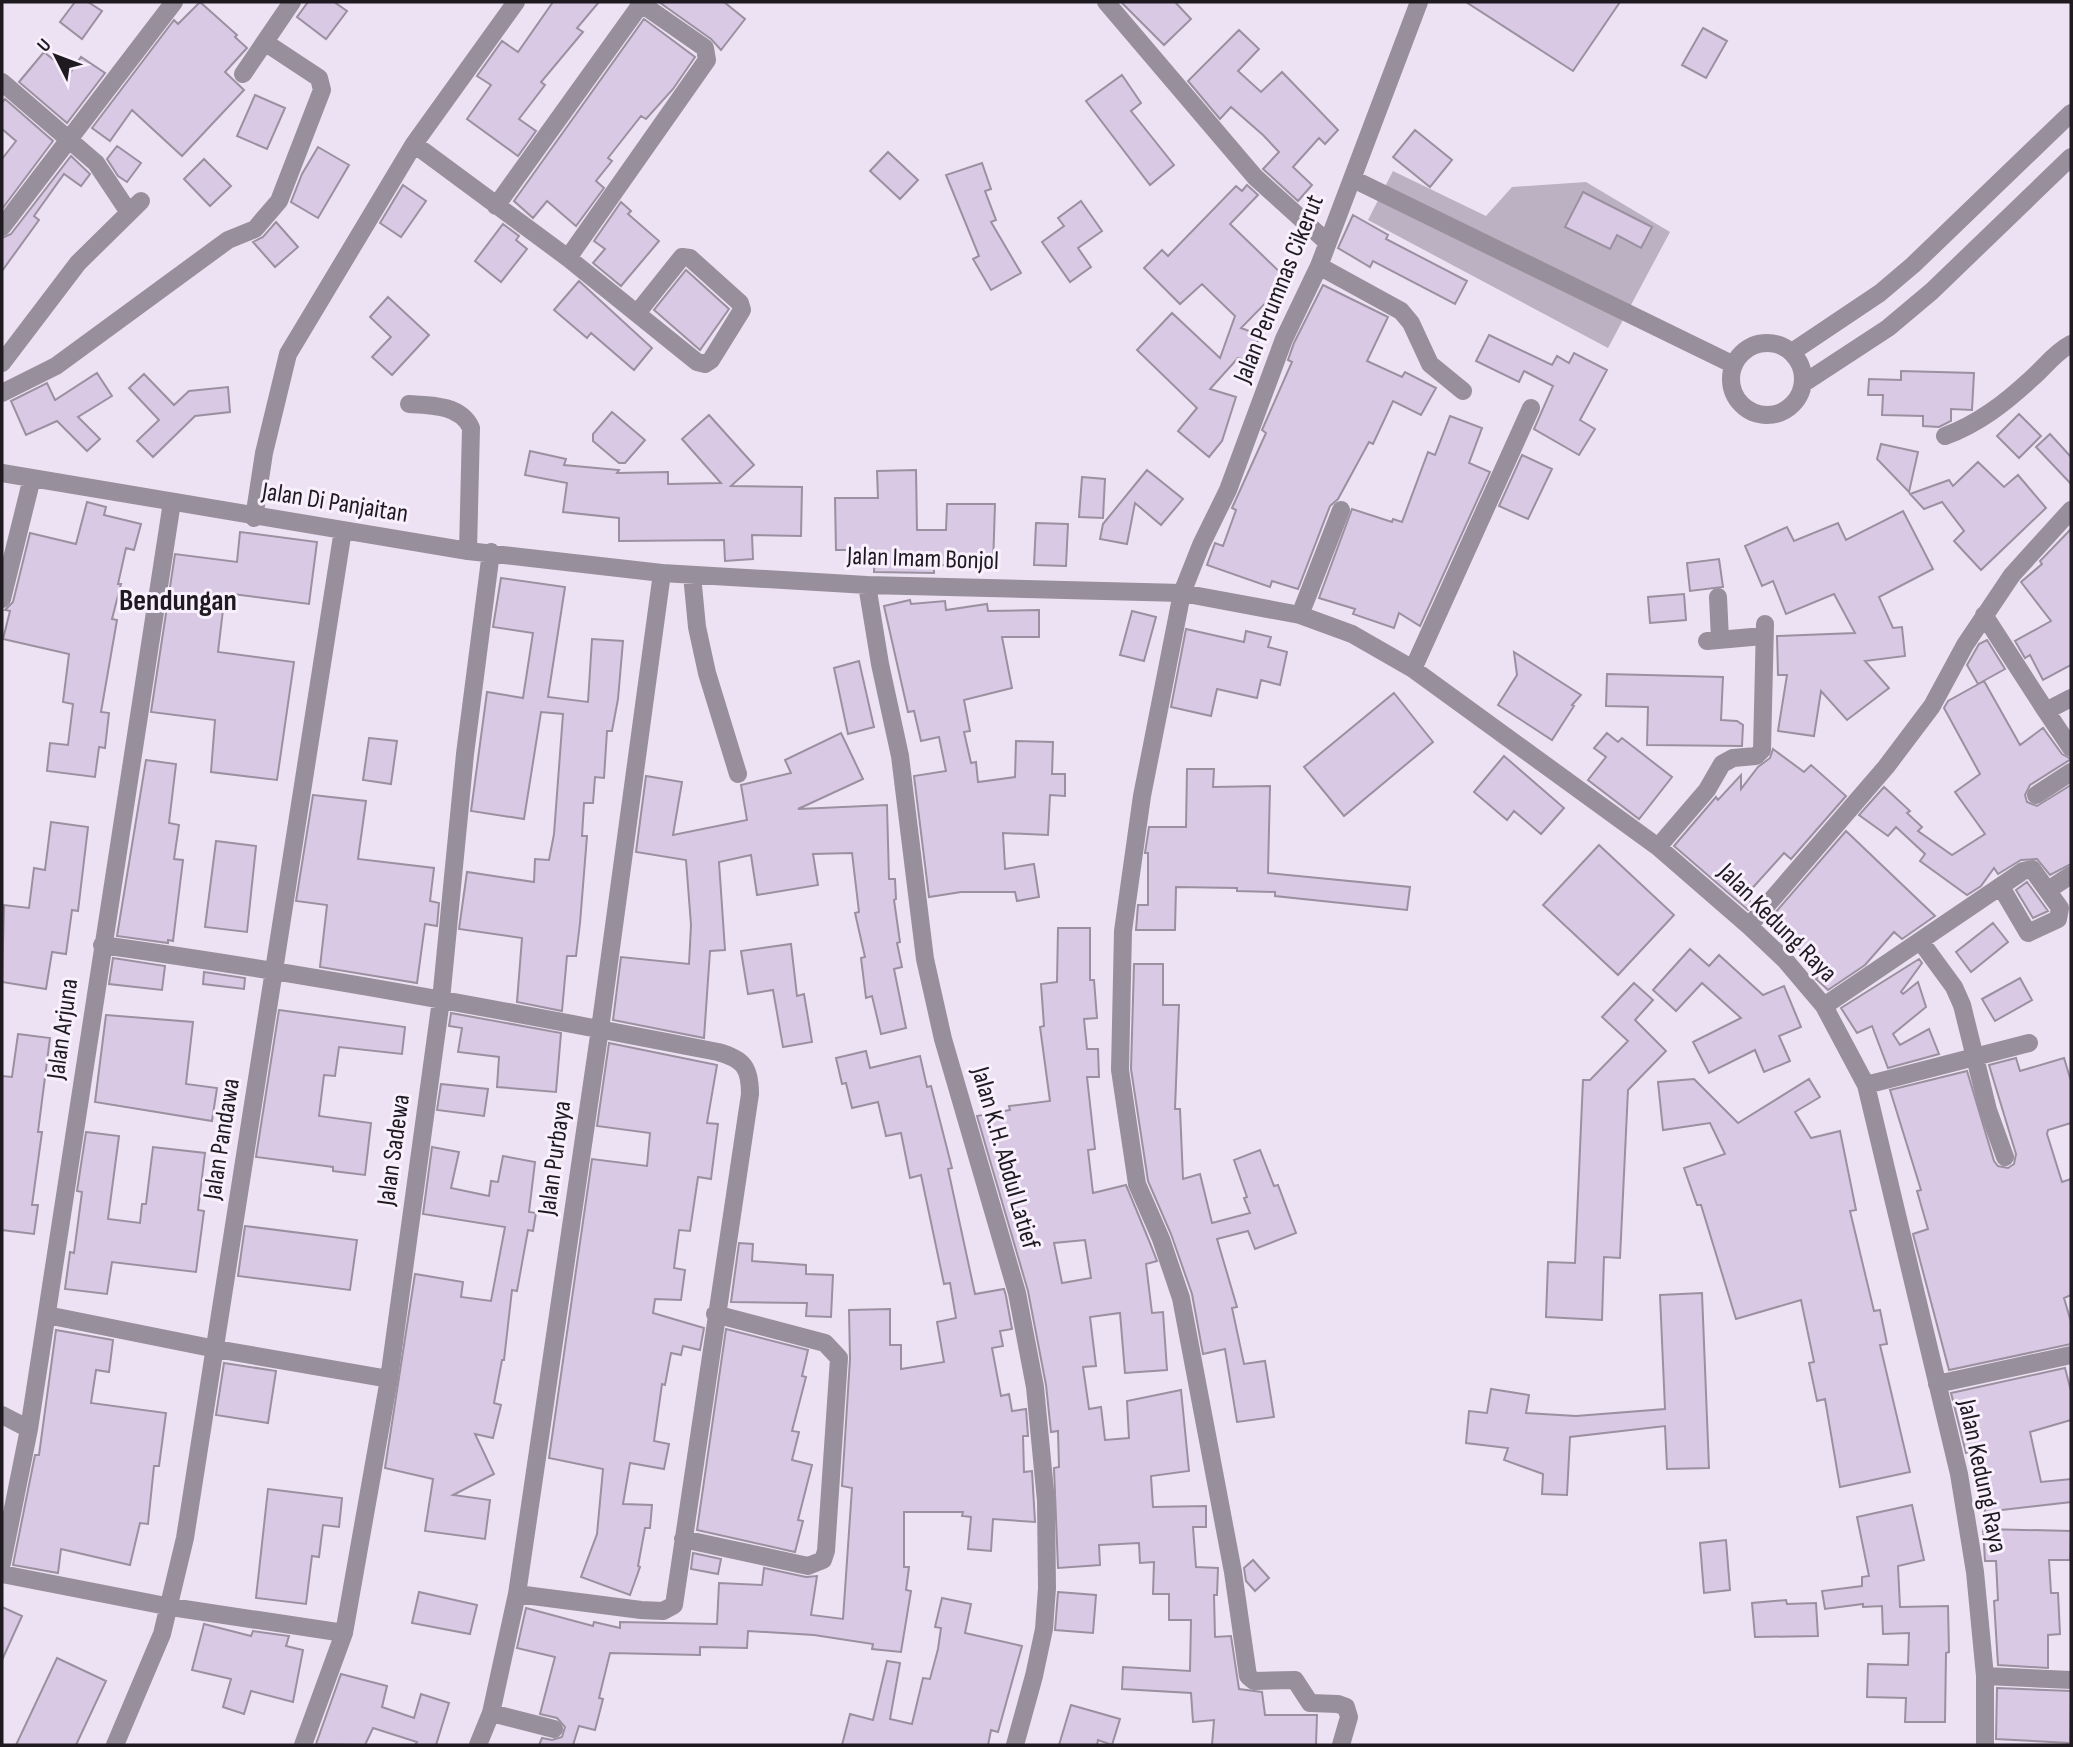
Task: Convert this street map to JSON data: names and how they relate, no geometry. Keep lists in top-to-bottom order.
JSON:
{
  "streets": {
    "street": [
      "Jalan Perumnas Cikerut",
      "Jalan Di Panjaitan",
      "Jalan Imam Bonjol",
      "Jalan Kedung Raya",
      "Jalan Arjuna",
      "Jalan Pandawa",
      "Jalan Sadewa",
      "Jalan Purbaya",
      "Jalan K.H. Abdul Latief"
    ]
  },
  "crossings": [
    ["Jalan Perumnas Cikerut", "Jalan Imam Bonjol"],
    ["Jalan Perumnas Cikerut", "Jalan Kedung Raya"],
    ["Jalan Di Panjaitan", "Jalan Imam Bonjol"],
    ["Jalan Di Panjaitan", "Jalan Arjuna"],
    ["Jalan Di Panjaitan", "Jalan Pandawa"],
    ["Jalan Di Panjaitan", "Jalan Sadewa"],
    ["Jalan Di Panjaitan", "Jalan Purbaya"],
    ["Jalan Imam Bonjol", "Jalan Kedung Raya"],
    ["Jalan Imam Bonjol", "Jalan Purbaya"],
    ["Jalan Imam Bonjol", "Jalan K.H. Abdul Latief"]
  ],
  "districts": ["Bendungan"],
  "north": "top left"
}
